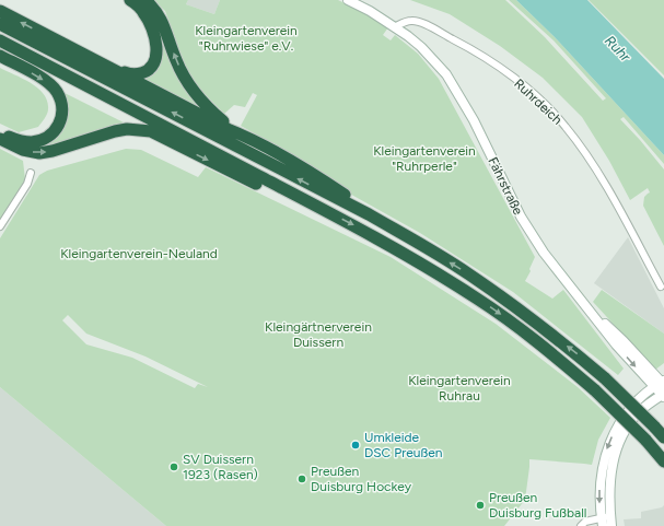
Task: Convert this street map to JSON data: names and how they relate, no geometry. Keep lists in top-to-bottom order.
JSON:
{
  "streets": {
    "main road": ["Fährstraße"],
    "street": ["Ruhrdeich"]
  },
  "crossings": [
    ["Ruhrdeich", "Fährstraße"]
  ],
  "water": ["Ruhr"],
  "parks": [
    "Kleingartenverein \"Ruhrwiese\" e.V.",
    "Kleingartenverein \"Ruhrperle\"",
    "Kleingartenverein-Neuland",
    "Kleingärtnerverein Duissern",
    "Kleingartenverein Ruhrau"
  ],
  "places": [
    "Umkleide DSC Preußen",
    "SV Duissern 1923 (Rasen)",
    "Preußen Duisburg Hockey",
    "Preußen Duisburg Fußball"
  ]
}
